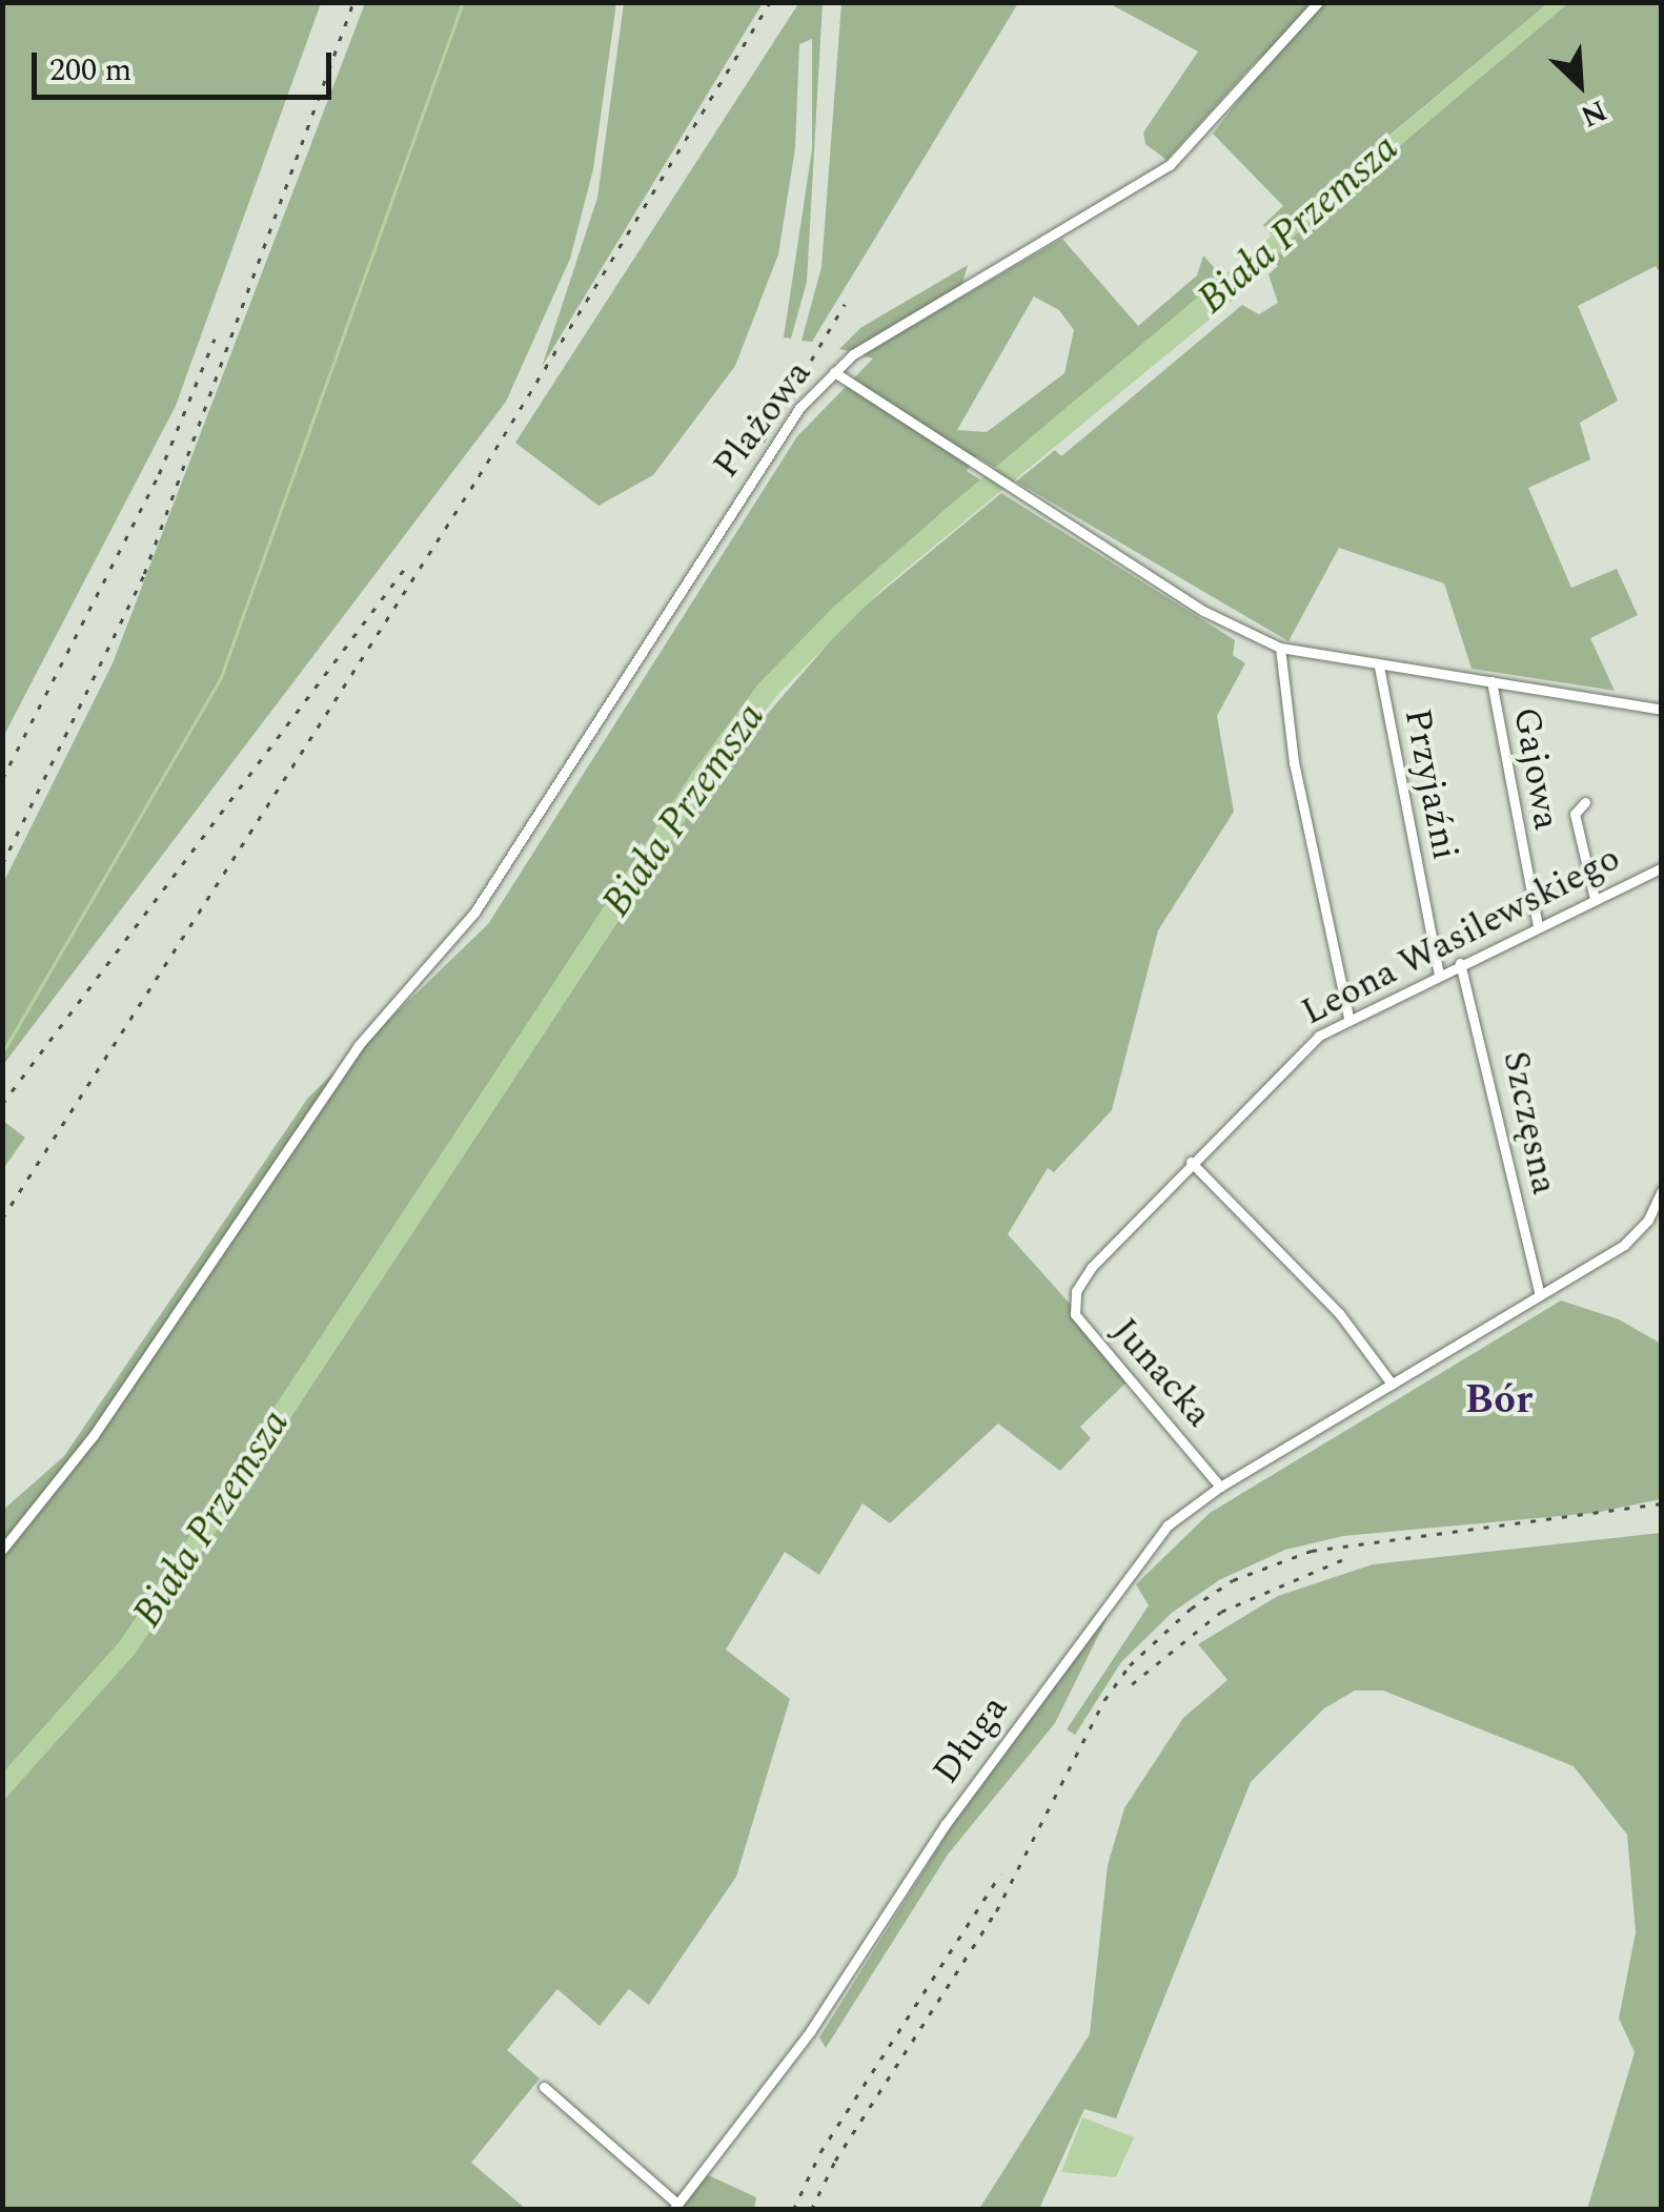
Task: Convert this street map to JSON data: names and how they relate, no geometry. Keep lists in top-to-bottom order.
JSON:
{
  "streets": {
    "street": [
      "Plażowa",
      "Gajowa",
      "Przyjaźni",
      "Leona Wasilewskiego",
      "Szczęsna",
      "Junacka",
      "Długa"
    ]
  },
  "crossings": [
    ["Gajowa", "Leona Wasilewskiego"],
    ["Przyjaźni", "Leona Wasilewskiego"],
    ["Leona Wasilewskiego", "Szczęsna"],
    ["Leona Wasilewskiego", "Junacka"],
    ["Szczęsna", "Długa"],
    ["Junacka", "Długa"]
  ],
  "districts": ["Bór"],
  "water": ["Biała Przemsza"],
  "scale_bar": "200 m",
  "north": "bottom right"
}
